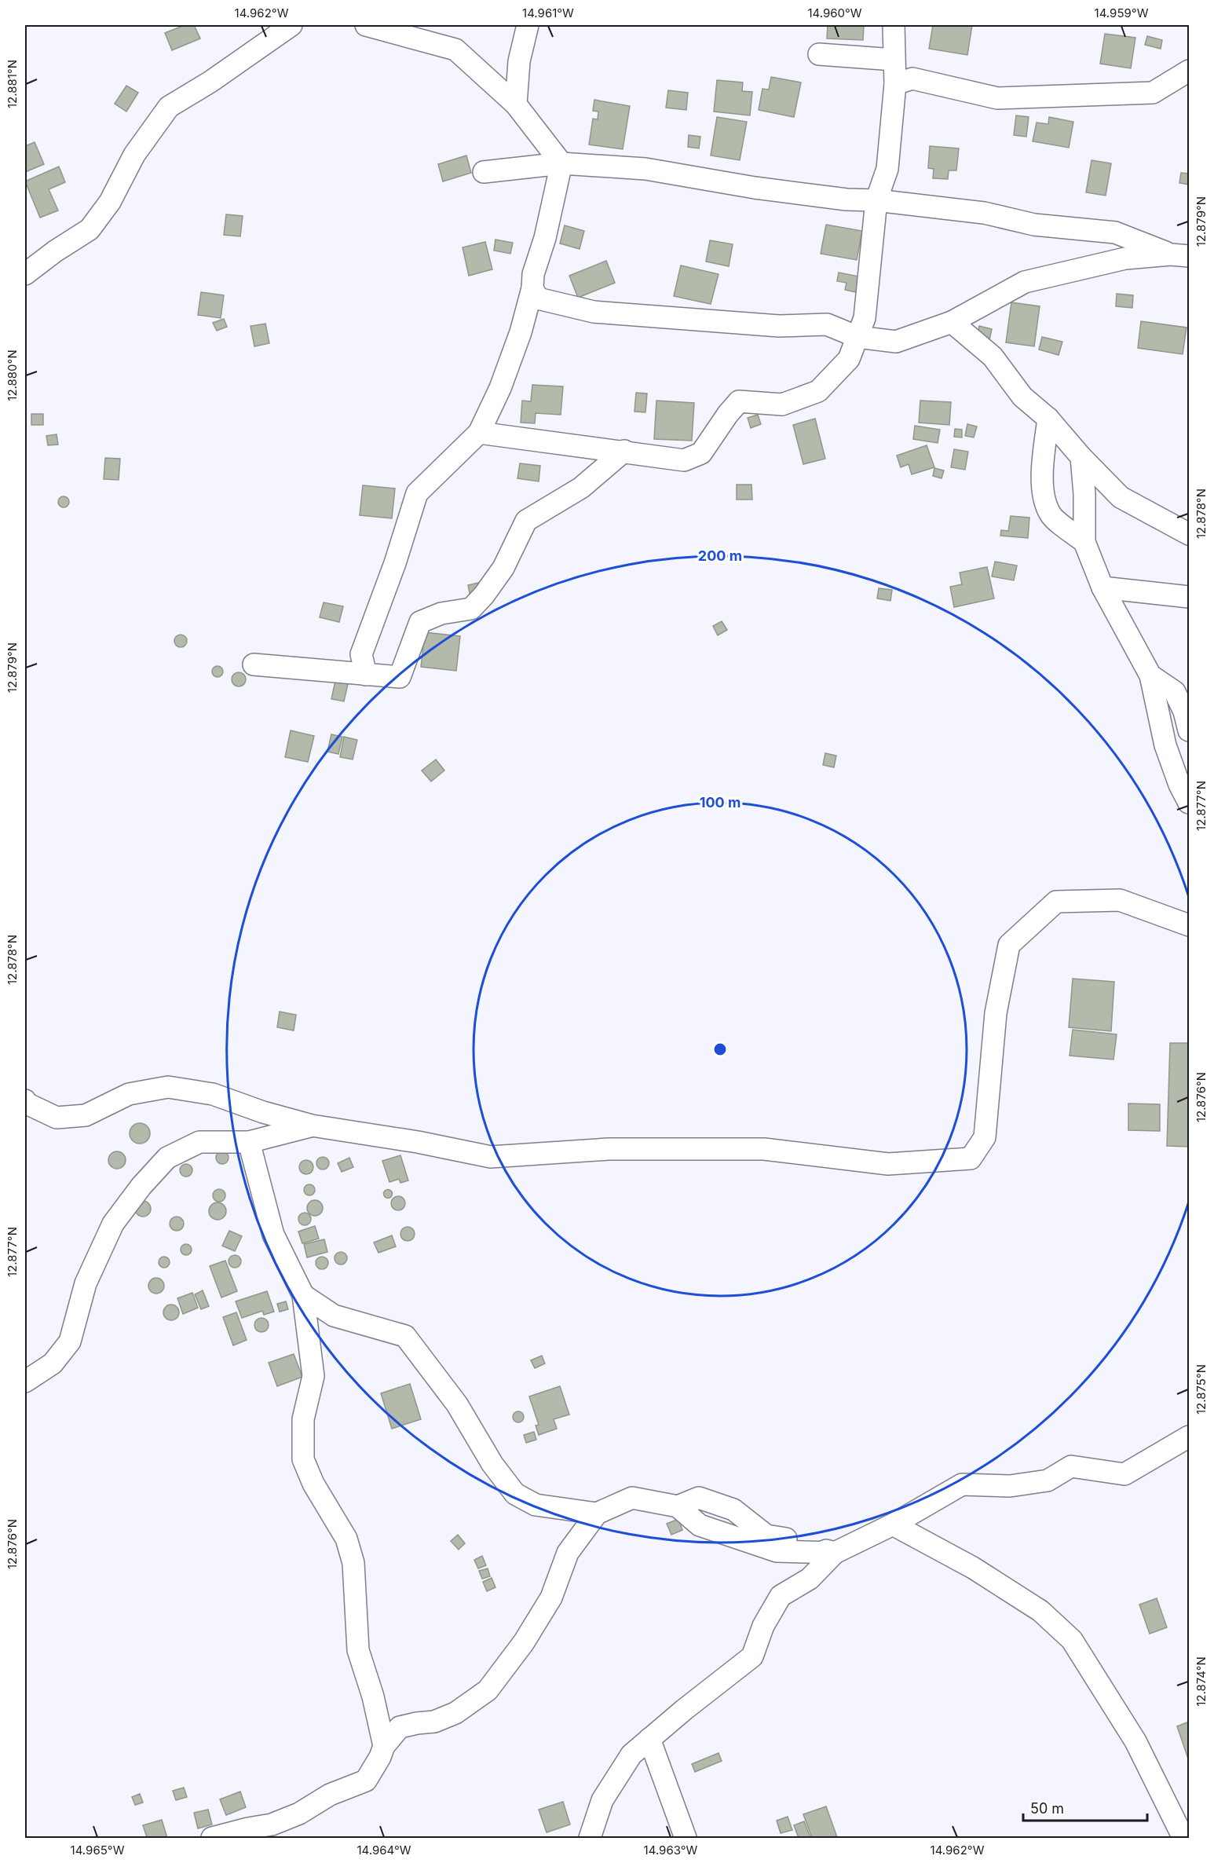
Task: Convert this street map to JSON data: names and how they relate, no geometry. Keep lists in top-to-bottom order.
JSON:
{
  "scale_bar": "50 m",
  "coordinates": [
    "14.962°W",
    "14.961°W",
    "14.960°W",
    "14.959°W",
    "12.881°N",
    "12.879°N",
    "12.880°N",
    "12.878°N",
    "12.877°N",
    "12.876°N",
    "12.875°N",
    "12.874°N",
    "14.965°W",
    "14.964°W",
    "14.963°W"
  ],
  "rings": ["200 m", "100 m"]
}
